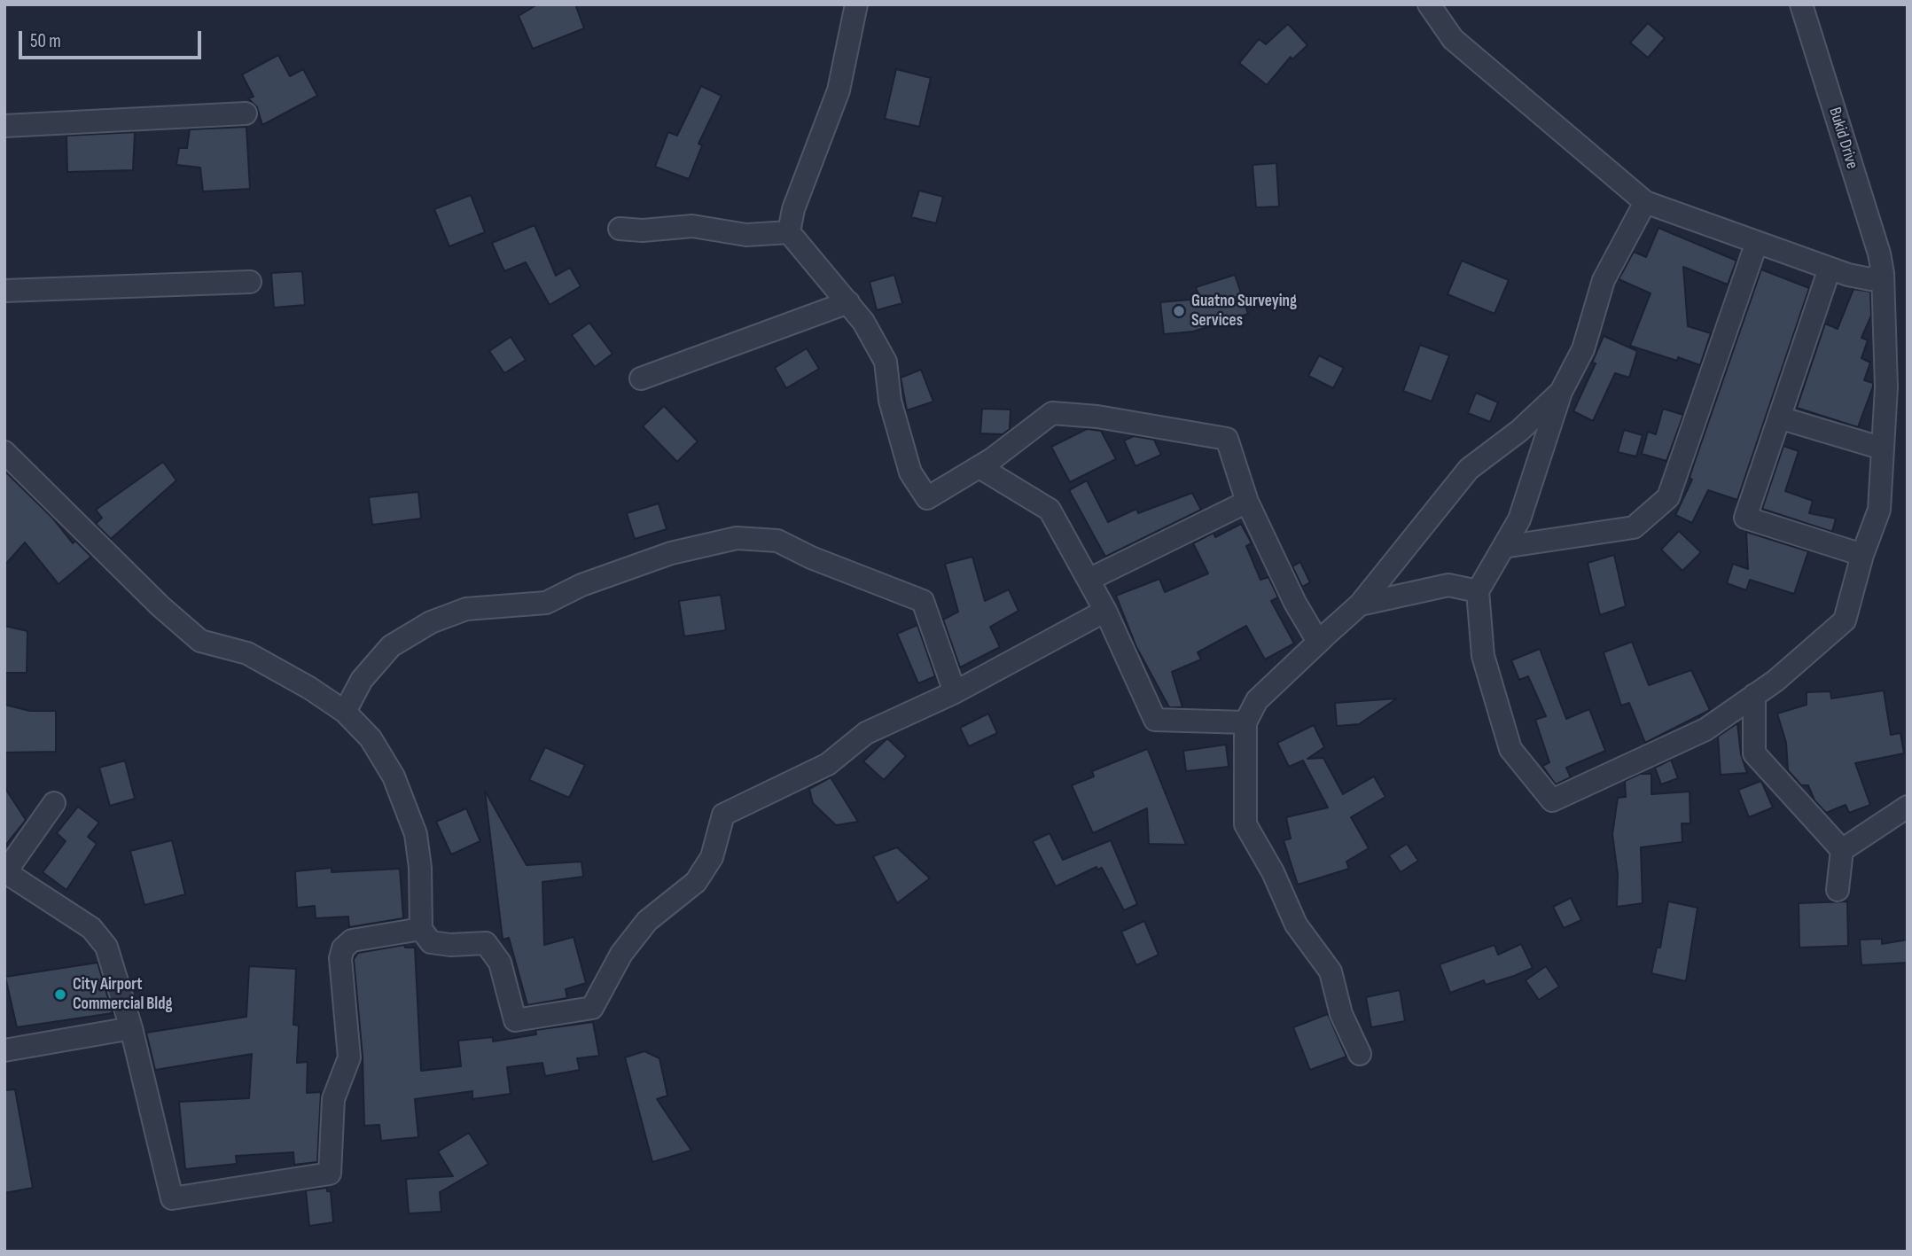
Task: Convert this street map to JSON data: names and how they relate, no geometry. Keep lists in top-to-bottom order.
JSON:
{
  "streets": {
    "street": ["Bukid Drive"]
  },
  "places": ["Guatno Surveying Services", "City Airport Commercial Bldg"],
  "scale_bar": "50 m"
}
